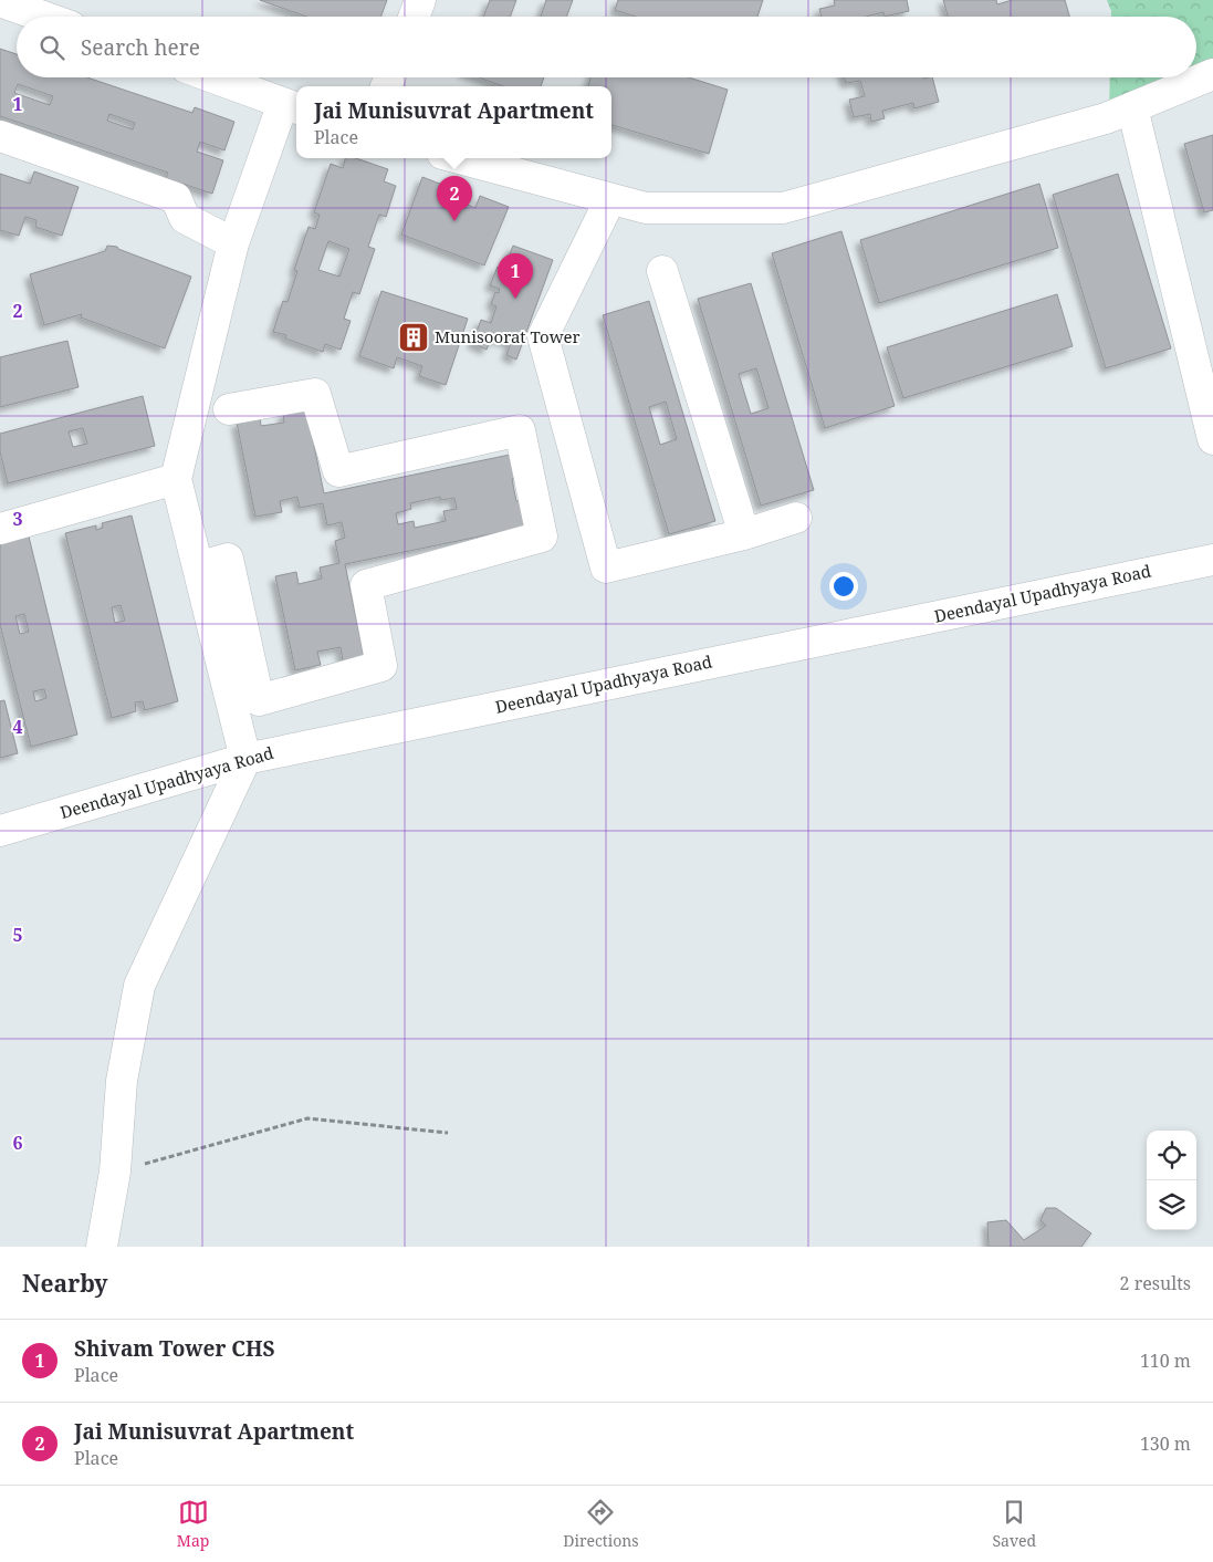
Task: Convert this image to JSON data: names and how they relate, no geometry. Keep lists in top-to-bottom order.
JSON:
{
  "streets": {
    "street": ["Deendayal Upadhyaya Road"]
  },
  "places": {
    "building": ["Munisoorat Tower"]
  },
  "page": {
    "search": "Search here",
    "popup": ["Jai Munisuvrat Apartment", "Place"],
    "pins": ["2", "1"],
    "heading": ["Nearby", "2 results"],
    "list": [
      {
        "mark": "1",
        "name": "Shivam Tower CHS",
        "note": "Place",
        "value": "110 m"
      },
      {
        "mark": "2",
        "name": "Jai Munisuvrat Apartment",
        "note": "Place",
        "value": "130 m"
      }
    ],
    "nav": ["Map", "Directions", "Saved"]
  },
  "grid": {
    "rows": [
      "1",
      "2",
      "3",
      "4",
      "5",
      "6"
    ]
  }
}
